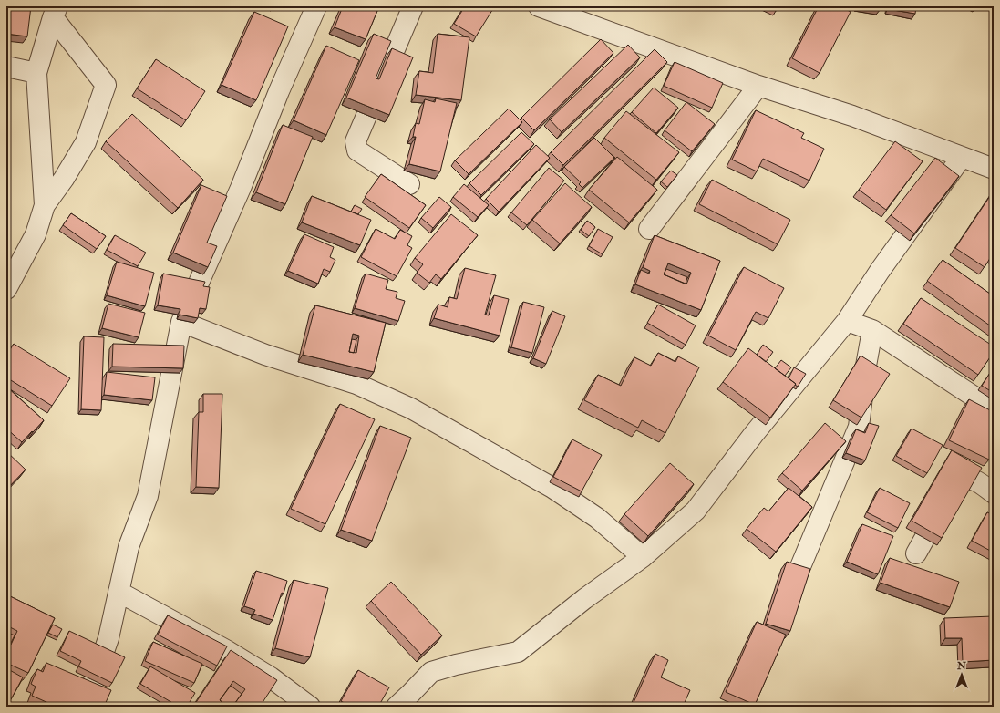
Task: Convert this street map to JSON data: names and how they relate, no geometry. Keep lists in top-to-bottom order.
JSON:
{
  "north": "top"
}
